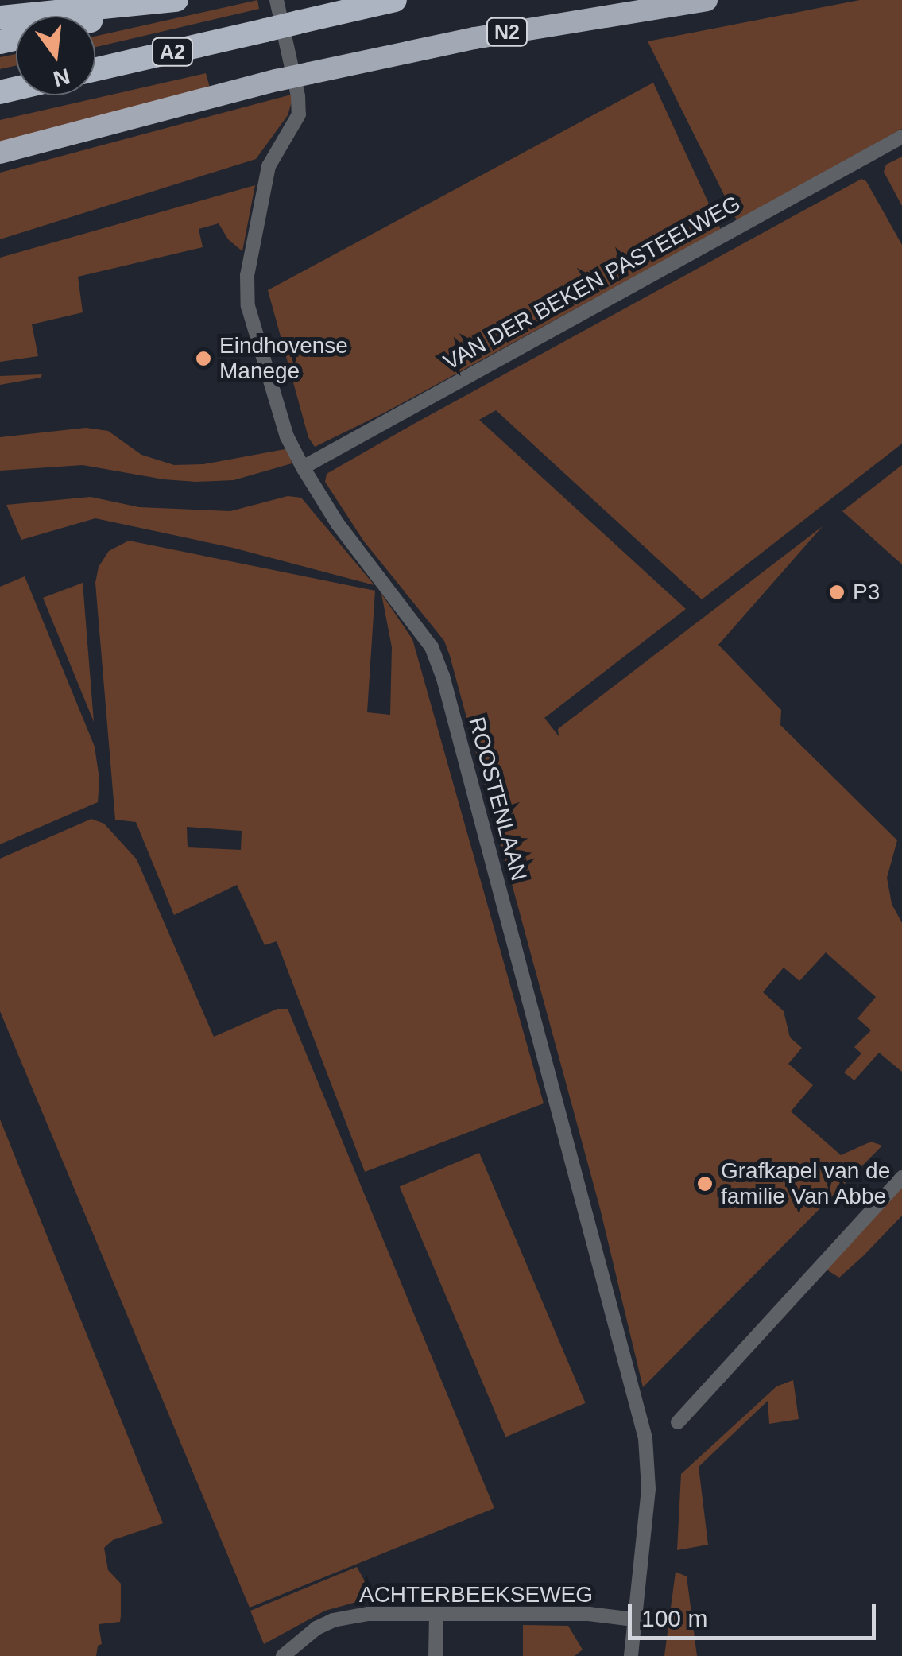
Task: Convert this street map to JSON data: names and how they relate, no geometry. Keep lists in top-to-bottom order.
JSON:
{
  "streets": {
    "highway": ["N2", "A2"],
    "street": ["VAN DER BEKEN PASTEELWEG", "ROOSTENLAAN", "ACHTERBEEKSEWEG"]
  },
  "crossings": [
    ["VAN DER BEKEN PASTEELWEG", "ROOSTENLAAN"],
    ["ROOSTENLAAN", "ACHTERBEEKSEWEG"]
  ],
  "places": ["Eindhovense Manege", "P3", "Grafkapel van de familie Van Abbe"],
  "scale_bar": "100 m",
  "north": "bottom"
}
